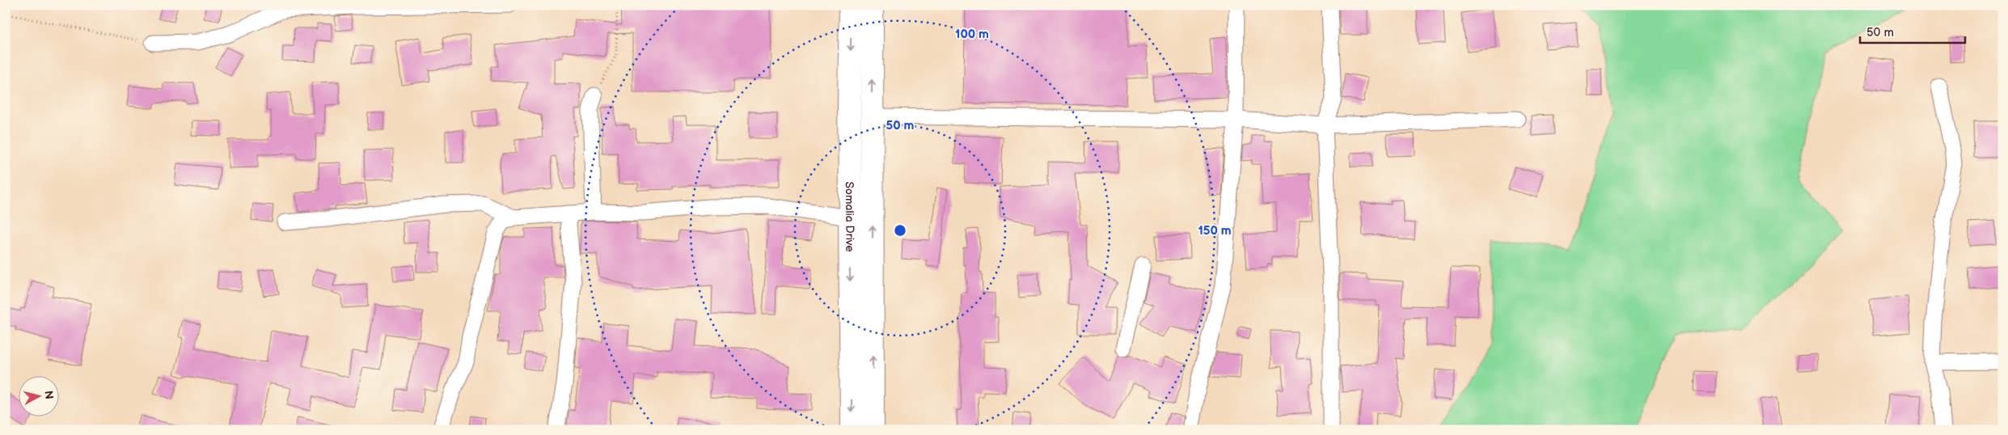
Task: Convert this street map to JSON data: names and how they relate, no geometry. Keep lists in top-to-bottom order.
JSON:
{
  "streets": {
    "main road": ["Somalia Drive"]
  },
  "scale_bar": "50 m",
  "north": "right",
  "rings": ["100 m", "50 m", "150 m"]
}
